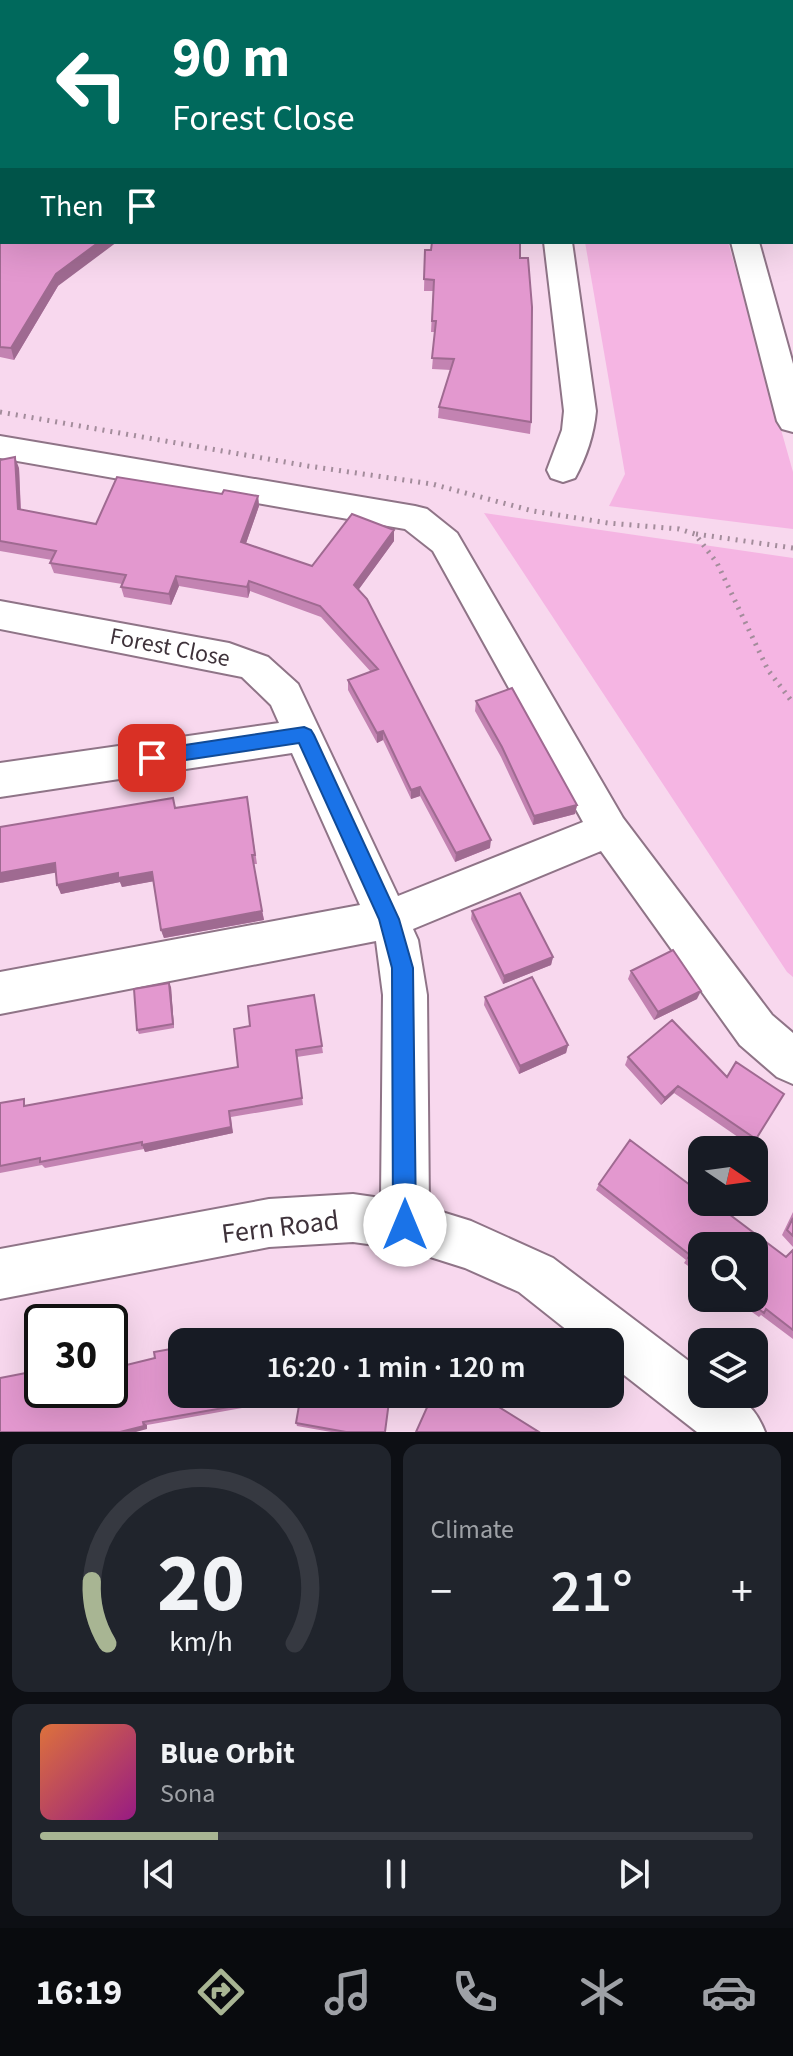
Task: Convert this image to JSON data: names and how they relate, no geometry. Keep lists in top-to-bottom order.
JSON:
{
  "streets": {
    "street": ["Forest Close", "Fern Road"]
  },
  "crossings": [
    ["Forest Close", "Fern Road"]
  ],
  "north": "right",
  "page": {
    "turn": ["90 m", "Forest Close"],
    "then": "Then",
    "limit": "30",
    "trip": "16:20 · 1 min · 120 m",
    "tile": "Climate",
    "heat": ["−", "21°", "+"],
    "song": ["Blue Orbit", "Sona"],
    "tabs": "16:19",
    "gauge": ["20", "km/h"]
  }
}
